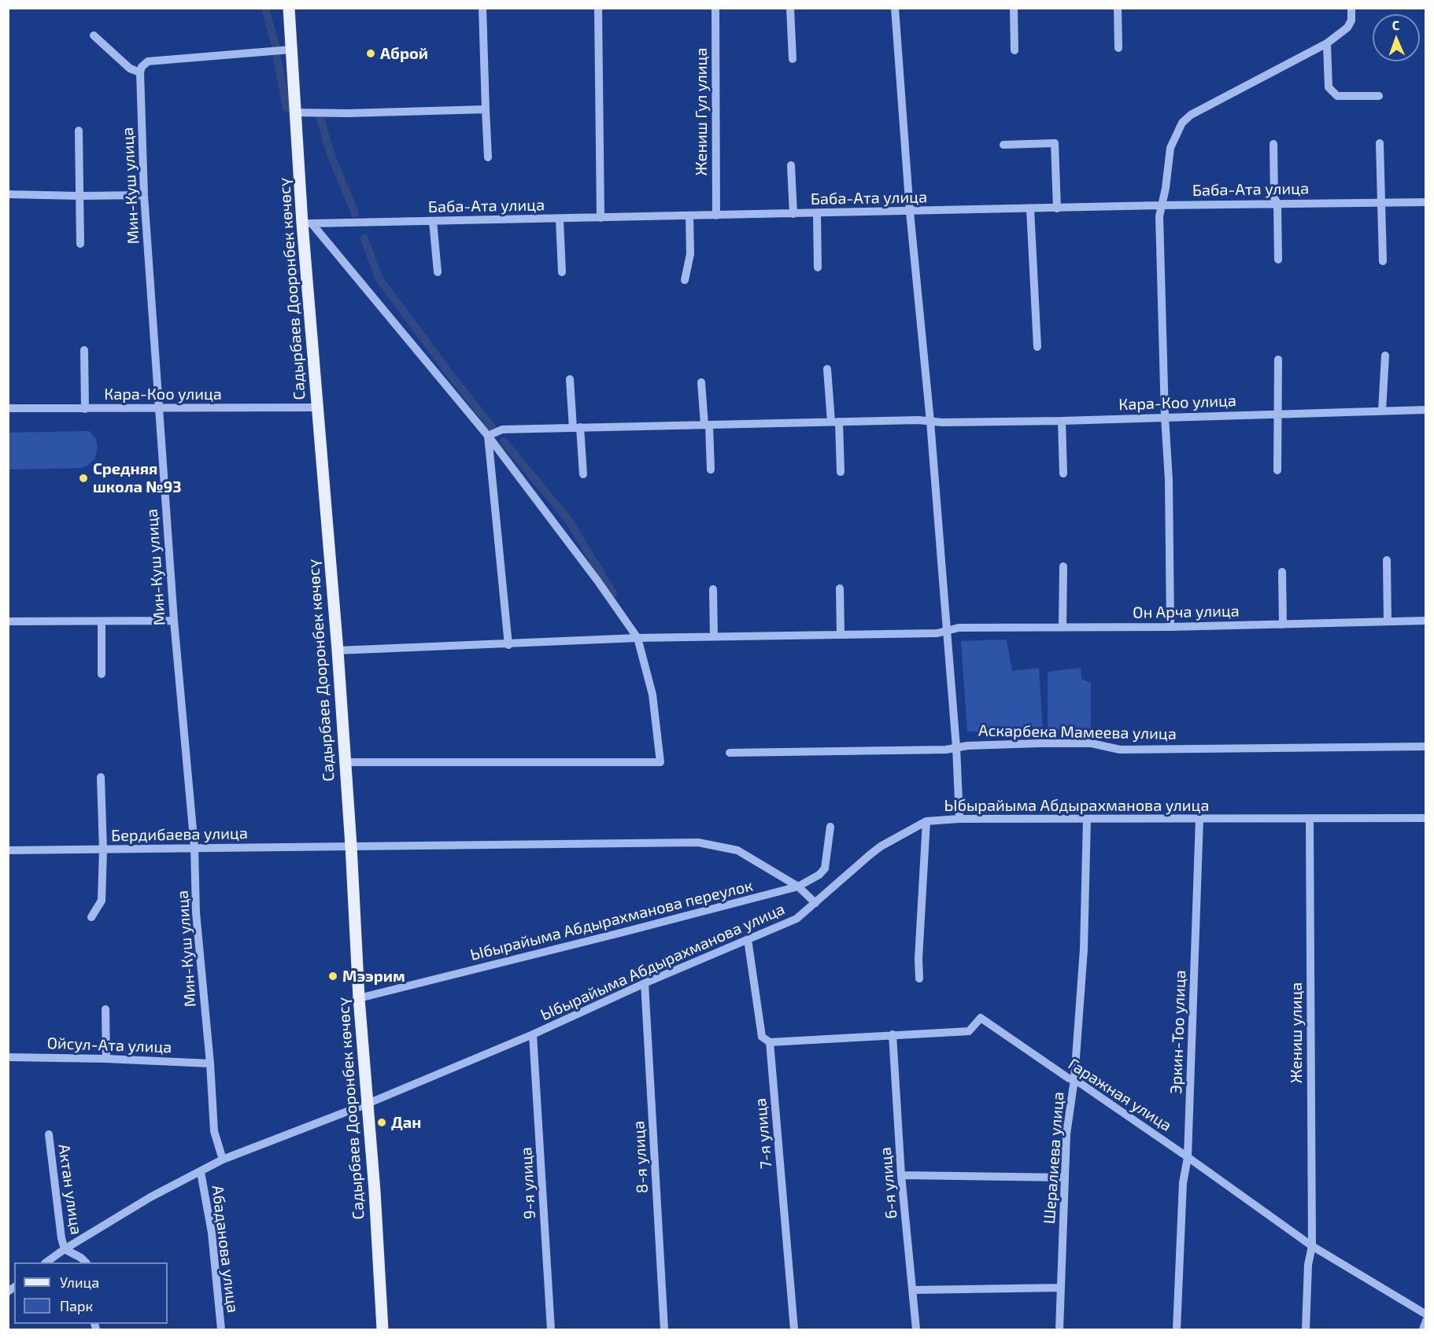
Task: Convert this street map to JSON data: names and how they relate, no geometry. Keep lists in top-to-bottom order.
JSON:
{
  "streets": {
    "main road": ["Садырбаев Дооронбек көчөсү"],
    "street": [
      "Жениш Гул улица",
      "Мин-Куш улица",
      "Баба-Ата улица",
      "Кара-Коо улица",
      "Он Арча улица",
      "Аскарбека Мамеева улица",
      "Ыбырайыма Абдырахманова улица",
      "Бердибаева улица",
      "Ыбырайыма Абдырахманова переулок",
      "Эркин-Тоо улица",
      "Жениш улица",
      "Ойсул-Ата улица",
      "Гаражная улица",
      "7-я улица",
      "8-я улица",
      "Шералиева улица",
      "9-я улица",
      "6-я улица",
      "Актан улица",
      "Абаданова улица"
    ]
  },
  "crossings": [
    ["Жениш Гул улица", "Баба-Ата улица"],
    ["Мин-Куш улица", "Кара-Коо улица"],
    ["Мин-Куш улица", "Ыбырайыма Абдырахманова улица"],
    ["Мин-Куш улица", "Бердибаева улица"],
    ["Мин-Куш улица", "Ойсул-Ата улица"],
    ["Баба-Ата улица", "Садырбаев Дооронбек көчөсү"],
    ["Садырбаев Дооронбек көчөсү", "Кара-Коо улица"],
    ["Садырбаев Дооронбек көчөсү", "Он Арча улица"],
    ["Садырбаев Дооронбек көчөсү", "Ыбырайыма Абдырахманова улица"],
    ["Садырбаев Дооронбек көчөсү", "Бердибаева улица"],
    ["Садырбаев Дооронбек көчөсү", "Ыбырайыма Абдырахманова переулок"],
    ["Ыбырайыма Абдырахманова улица", "Бердибаева улица"],
    ["Ыбырайыма Абдырахманова улица", "Эркин-Тоо улица"],
    ["Ыбырайыма Абдырахманова улица", "Жениш улица"],
    ["Ыбырайыма Абдырахманова улица", "7-я улица"],
    ["Ыбырайыма Абдырахманова улица", "8-я улица"],
    ["Ыбырайыма Абдырахманова улица", "Шералиева улица"],
    ["Ыбырайыма Абдырахманова улица", "9-я улица"],
    ["Ыбырайыма Абдырахманова улица", "Актан улица"],
    ["Ыбырайыма Абдырахманова улица", "Абаданова улица"],
    ["Бердибаева улица", "Ыбырайыма Абдырахманова переулок"],
    ["Эркин-Тоо улица", "Гаражная улица"],
    ["Жениш улица", "Гаражная улица"],
    ["Гаражная улица", "7-я улица"],
    ["Гаражная улица", "Шералиева улица"],
    ["Гаражная улица", "6-я улица"]
  ],
  "places": [
    "Аброй",
    "Средняя школа №93",
    "Мээрим",
    "Дан"
  ],
  "legend": ["Улица", "Парк"],
  "north": "top"
}
